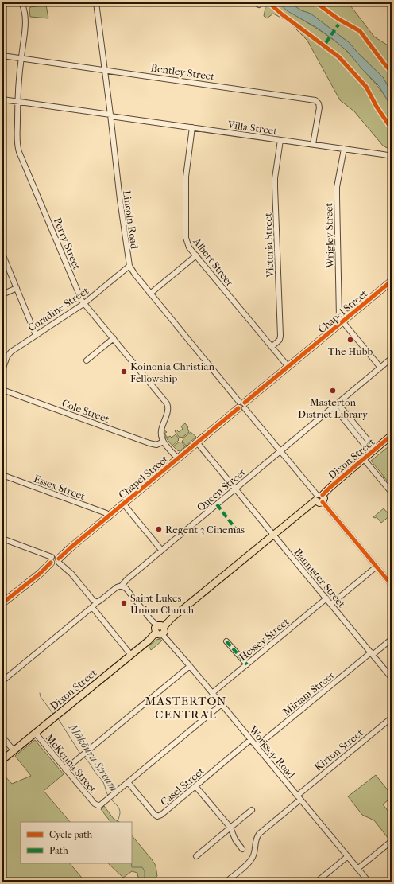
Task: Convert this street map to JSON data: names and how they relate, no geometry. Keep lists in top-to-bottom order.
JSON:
{
  "streets": {
    "highway": ["Chapel Street"],
    "main road": ["Dixon Street"],
    "street": [
      "Bentley Street",
      "Villa Street",
      "Lincoln Road",
      "Wrigley Street",
      "Perry Street",
      "Victoria Street",
      "Albert Street",
      "Coradine Street",
      "Cole Street",
      "Essex Street",
      "Queen Street",
      "Bannister Street",
      "Hessey Street",
      "Miriam Street",
      "Kirton Street",
      "Worksop Road",
      "McKenna Street",
      "Casel Street"
    ]
  },
  "crossings": [
    ["Bentley Street", "Villa Street"],
    ["Bentley Street", "Lincoln Road"],
    ["Bentley Street", "Perry Street"],
    ["Villa Street", "Lincoln Road"],
    ["Villa Street", "Wrigley Street"],
    ["Villa Street", "Perry Street"],
    ["Villa Street", "Victoria Street"],
    ["Villa Street", "Albert Street"],
    ["Lincoln Road", "Coradine Street"],
    ["Lincoln Road", "Chapel Street"],
    ["Lincoln Road", "Dixon Street"],
    ["Lincoln Road", "Queen Street"],
    ["Wrigley Street", "Chapel Street"],
    ["Perry Street", "Coradine Street"],
    ["Perry Street", "Cole Street"],
    ["Victoria Street", "Albert Street"],
    ["Albert Street", "Chapel Street"],
    ["Chapel Street", "Essex Street"],
    ["Dixon Street", "Bannister Street"],
    ["Dixon Street", "Worksop Road"],
    ["Dixon Street", "McKenna Street"],
    ["Queen Street", "Bannister Street"],
    ["Bannister Street", "Hessey Street"],
    ["Bannister Street", "Miriam Street"],
    ["Hessey Street", "Worksop Road"],
    ["Miriam Street", "Worksop Road"],
    ["Kirton Street", "Worksop Road"],
    ["Worksop Road", "Casel Street"],
    ["McKenna Street", "Casel Street"]
  ],
  "districts": ["MASTERTON CENTRAL"],
  "water": ["Mākōura Stream"],
  "places": [
    "The Hubb",
    "Koinonia Christian Fellowship",
    "Masterton District Library",
    "Regent 3 Cinemas",
    "Saint Lukes Union Church"
  ],
  "legend": ["Cycle path", "Path"]
}
